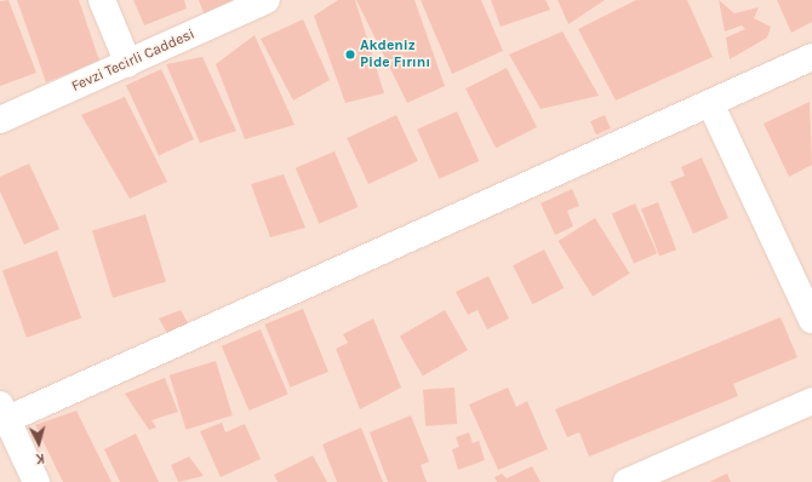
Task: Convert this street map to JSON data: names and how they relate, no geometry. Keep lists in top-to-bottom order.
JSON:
{
  "streets": {
    "street": ["Fevzi Tecirli Caddesi"]
  },
  "places": ["Akdeniz Pide Fırını"],
  "north": "bottom"
}
